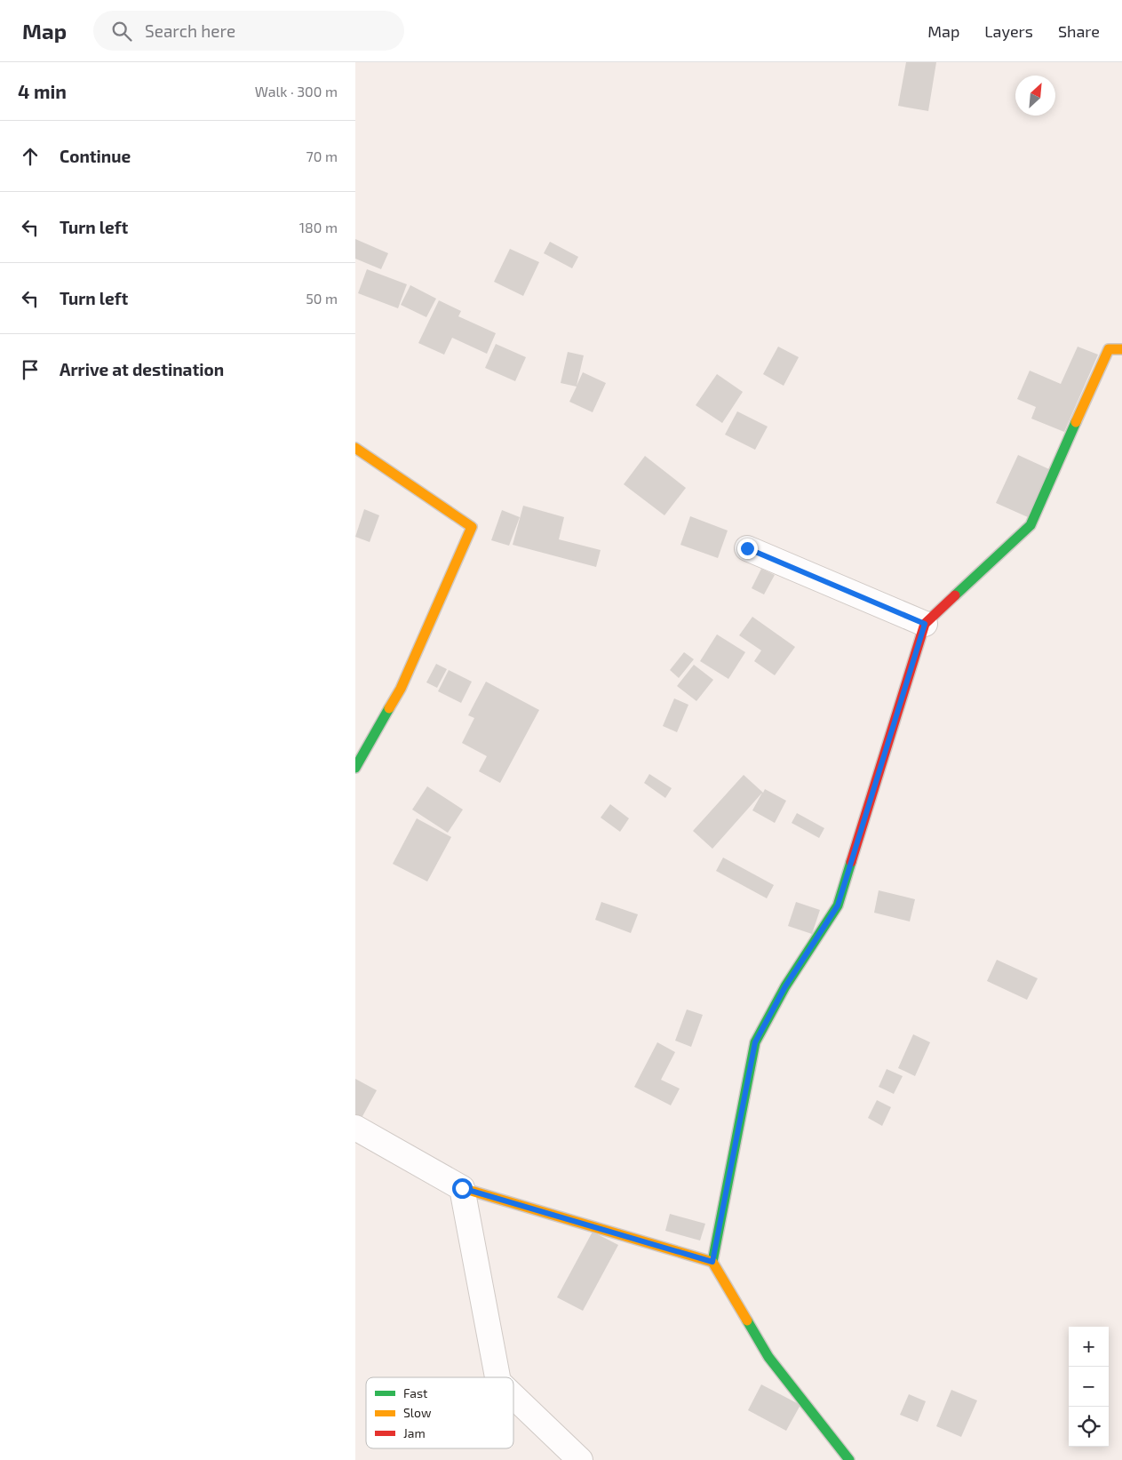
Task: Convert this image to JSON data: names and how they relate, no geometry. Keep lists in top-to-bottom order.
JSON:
{
  "legend": ["Fast", "Slow", "Jam"],
  "north": "top right",
  "page": {
    "header": "Map",
    "search": "Search here",
    "nav": ["Map", "Layers", "Share"],
    "heading": ["4 min", "Walk · 300 m"],
    "list": [
      ["Continue", "70 m"],
      ["Turn left", "180 m"],
      ["Turn left", "50 m"],
      "Arrive at destination"
    ],
    "map_buttons": ["+", "−"]
  }
}
